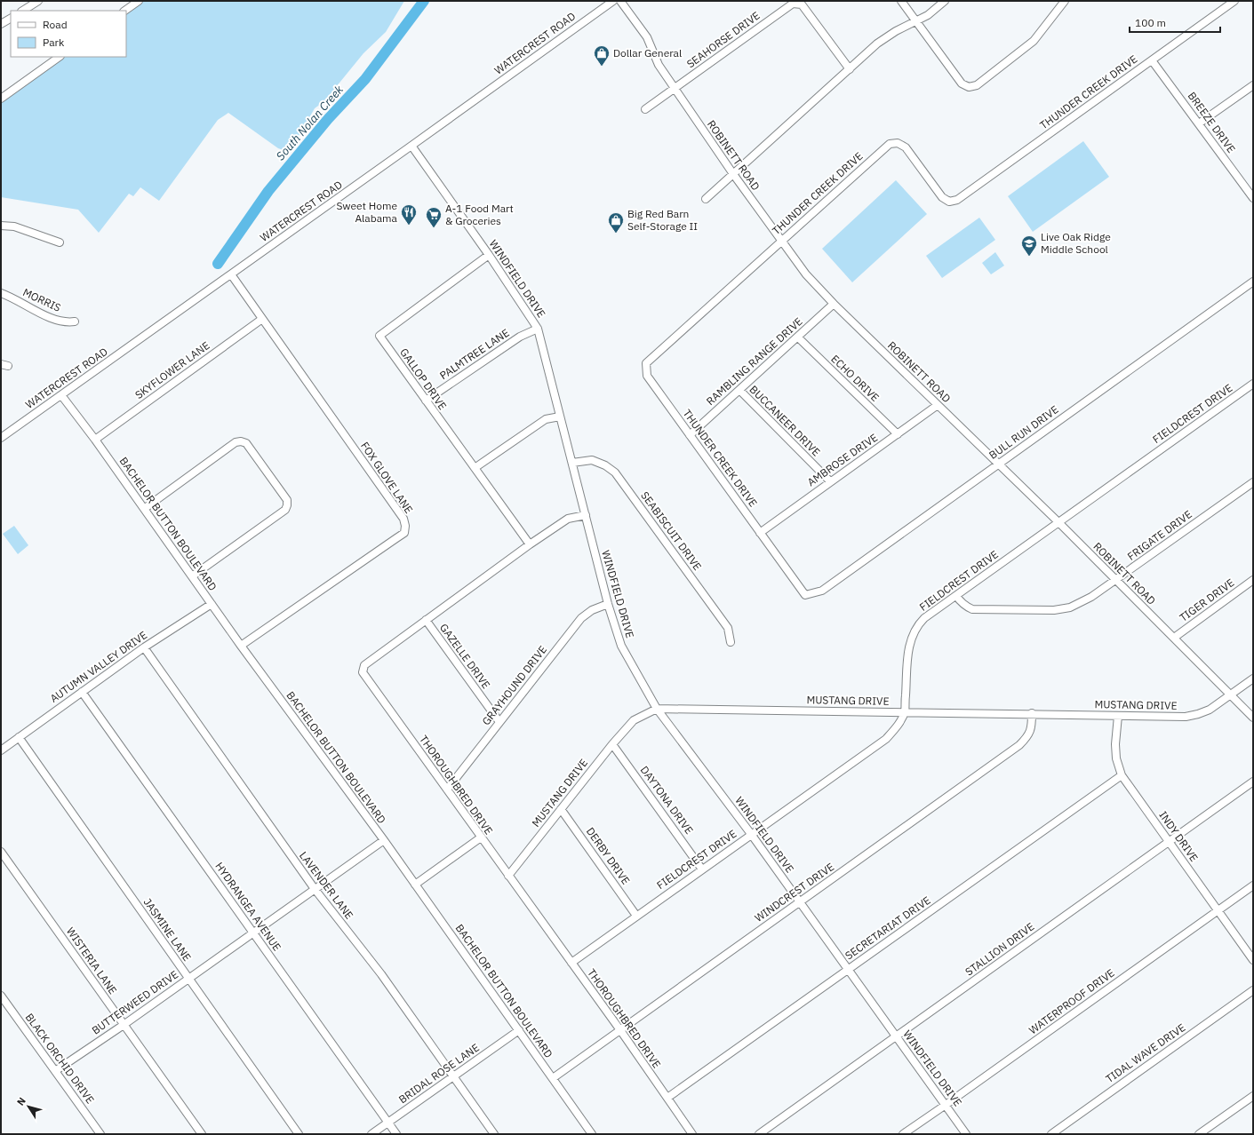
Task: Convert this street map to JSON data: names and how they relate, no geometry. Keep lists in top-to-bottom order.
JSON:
{
  "streets": {
    "street": [
      "SEAHORSE DRIVE",
      "WATERCREST ROAD",
      "THUNDER CREEK DRIVE",
      "BREEZE DRIVE",
      "ROBINETT ROAD",
      "WINDFIELD DRIVE",
      "MORRIS",
      "PALMTREE LANE",
      "RAMBLING RANGE DRIVE",
      "SKYFLOWER LANE",
      "ECHO DRIVE",
      "GALLOP DRIVE",
      "FIELDCREST DRIVE",
      "BUCCANEER DRIVE",
      "BULL RUN DRIVE",
      "AMBROSE DRIVE",
      "FOX GLOVE LANE",
      "BACHELOR BUTTON BOULEVARD",
      "SEABISCUIT DRIVE",
      "FRIGATE DRIVE",
      "TIGER DRIVE",
      "GAZELLE DRIVE",
      "AUTUMN VALLEY DRIVE",
      "GRAYHOUND DRIVE",
      "MUSTANG DRIVE",
      "THOROUGHBRED DRIVE",
      "DAYTONA DRIVE",
      "INDY DRIVE",
      "DERBY DRIVE",
      "LAVENDER LANE",
      "WINDCREST DRIVE",
      "HYDRANGEA AVENUE",
      "SECRETARIAT DRIVE",
      "JASMINE LANE",
      "STALLION DRIVE",
      "WISTERIA LANE",
      "WATERPROOF DRIVE",
      "BUTTERWEED DRIVE",
      "TIDAL WAVE DRIVE",
      "BLACK ORCHID DRIVE",
      "BRIDAL ROSE LANE"
    ]
  },
  "crossings": [
    ["SEAHORSE DRIVE", "ROBINETT ROAD"],
    ["WATERCREST ROAD", "WINDFIELD DRIVE"],
    ["WATERCREST ROAD", "FOX GLOVE LANE"],
    ["WATERCREST ROAD", "BACHELOR BUTTON BOULEVARD"],
    ["THUNDER CREEK DRIVE", "BREEZE DRIVE"],
    ["THUNDER CREEK DRIVE", "ROBINETT ROAD"],
    ["THUNDER CREEK DRIVE", "RAMBLING RANGE DRIVE"],
    ["THUNDER CREEK DRIVE", "BULL RUN DRIVE"],
    ["THUNDER CREEK DRIVE", "AMBROSE DRIVE"],
    ["ROBINETT ROAD", "RAMBLING RANGE DRIVE"],
    ["ROBINETT ROAD", "FIELDCREST DRIVE"],
    ["ROBINETT ROAD", "BULL RUN DRIVE"],
    ["ROBINETT ROAD", "AMBROSE DRIVE"],
    ["ROBINETT ROAD", "FRIGATE DRIVE"],
    ["ROBINETT ROAD", "TIGER DRIVE"],
    ["ROBINETT ROAD", "MUSTANG DRIVE"],
    ["WINDFIELD DRIVE", "PALMTREE LANE"],
    ["WINDFIELD DRIVE", "GALLOP DRIVE"],
    ["WINDFIELD DRIVE", "FIELDCREST DRIVE"],
    ["WINDFIELD DRIVE", "SEABISCUIT DRIVE"],
    ["WINDFIELD DRIVE", "GRAYHOUND DRIVE"],
    ["WINDFIELD DRIVE", "MUSTANG DRIVE"],
    ["WINDFIELD DRIVE", "THOROUGHBRED DRIVE"],
    ["WINDFIELD DRIVE", "WINDCREST DRIVE"],
    ["WINDFIELD DRIVE", "SECRETARIAT DRIVE"],
    ["WINDFIELD DRIVE", "STALLION DRIVE"],
    ["WINDFIELD DRIVE", "WATERPROOF DRIVE"],
    ["PALMTREE LANE", "GALLOP DRIVE"],
    ["RAMBLING RANGE DRIVE", "ECHO DRIVE"],
    ["RAMBLING RANGE DRIVE", "BUCCANEER DRIVE"],
    ["SKYFLOWER LANE", "FOX GLOVE LANE"],
    ["SKYFLOWER LANE", "BACHELOR BUTTON BOULEVARD"],
    ["ECHO DRIVE", "AMBROSE DRIVE"],
    ["GALLOP DRIVE", "THOROUGHBRED DRIVE"],
    ["FIELDCREST DRIVE", "FRIGATE DRIVE"],
    ["FIELDCREST DRIVE", "MUSTANG DRIVE"],
    ["FIELDCREST DRIVE", "THOROUGHBRED DRIVE"],
    ["FIELDCREST DRIVE", "DAYTONA DRIVE"],
    ["FIELDCREST DRIVE", "DERBY DRIVE"],
    ["BUCCANEER DRIVE", "AMBROSE DRIVE"],
    ["FOX GLOVE LANE", "BACHELOR BUTTON BOULEVARD"],
    ["BACHELOR BUTTON BOULEVARD", "AUTUMN VALLEY DRIVE"],
    ["BACHELOR BUTTON BOULEVARD", "WINDCREST DRIVE"],
    ["BACHELOR BUTTON BOULEVARD", "BUTTERWEED DRIVE"],
    ["BACHELOR BUTTON BOULEVARD", "BRIDAL ROSE LANE"],
    ["GAZELLE DRIVE", "GRAYHOUND DRIVE"],
    ["GAZELLE DRIVE", "THOROUGHBRED DRIVE"],
    ["AUTUMN VALLEY DRIVE", "LAVENDER LANE"],
    ["AUTUMN VALLEY DRIVE", "HYDRANGEA AVENUE"],
    ["AUTUMN VALLEY DRIVE", "JASMINE LANE"],
    ["GRAYHOUND DRIVE", "THOROUGHBRED DRIVE"],
    ["MUSTANG DRIVE", "THOROUGHBRED DRIVE"],
    ["MUSTANG DRIVE", "DAYTONA DRIVE"],
    ["MUSTANG DRIVE", "INDY DRIVE"],
    ["MUSTANG DRIVE", "DERBY DRIVE"],
    ["MUSTANG DRIVE", "WINDCREST DRIVE"],
    ["THOROUGHBRED DRIVE", "WINDCREST DRIVE"],
    ["THOROUGHBRED DRIVE", "SECRETARIAT DRIVE"],
    ["INDY DRIVE", "SECRETARIAT DRIVE"],
    ["INDY DRIVE", "STALLION DRIVE"],
    ["INDY DRIVE", "WATERPROOF DRIVE"],
    ["LAVENDER LANE", "BUTTERWEED DRIVE"],
    ["LAVENDER LANE", "BRIDAL ROSE LANE"],
    ["HYDRANGEA AVENUE", "BUTTERWEED DRIVE"],
    ["HYDRANGEA AVENUE", "BRIDAL ROSE LANE"],
    ["JASMINE LANE", "BUTTERWEED DRIVE"],
    ["WISTERIA LANE", "BUTTERWEED DRIVE"],
    ["BUTTERWEED DRIVE", "BLACK ORCHID DRIVE"]
  ],
  "water": ["South Nolan Creek"],
  "places": {
    "shop": ["Dollar General", "Big Red Barn Self-Storage II"],
    "restaurant": ["Sweet Home Alabama"],
    "supermarket": ["A-1 Food Mart & Groceries"],
    "school or university": ["Live Oak Ridge Middle School"]
  },
  "legend": ["Road", "Park"],
  "scale_bar": "100 m",
  "north": "top left"
}
